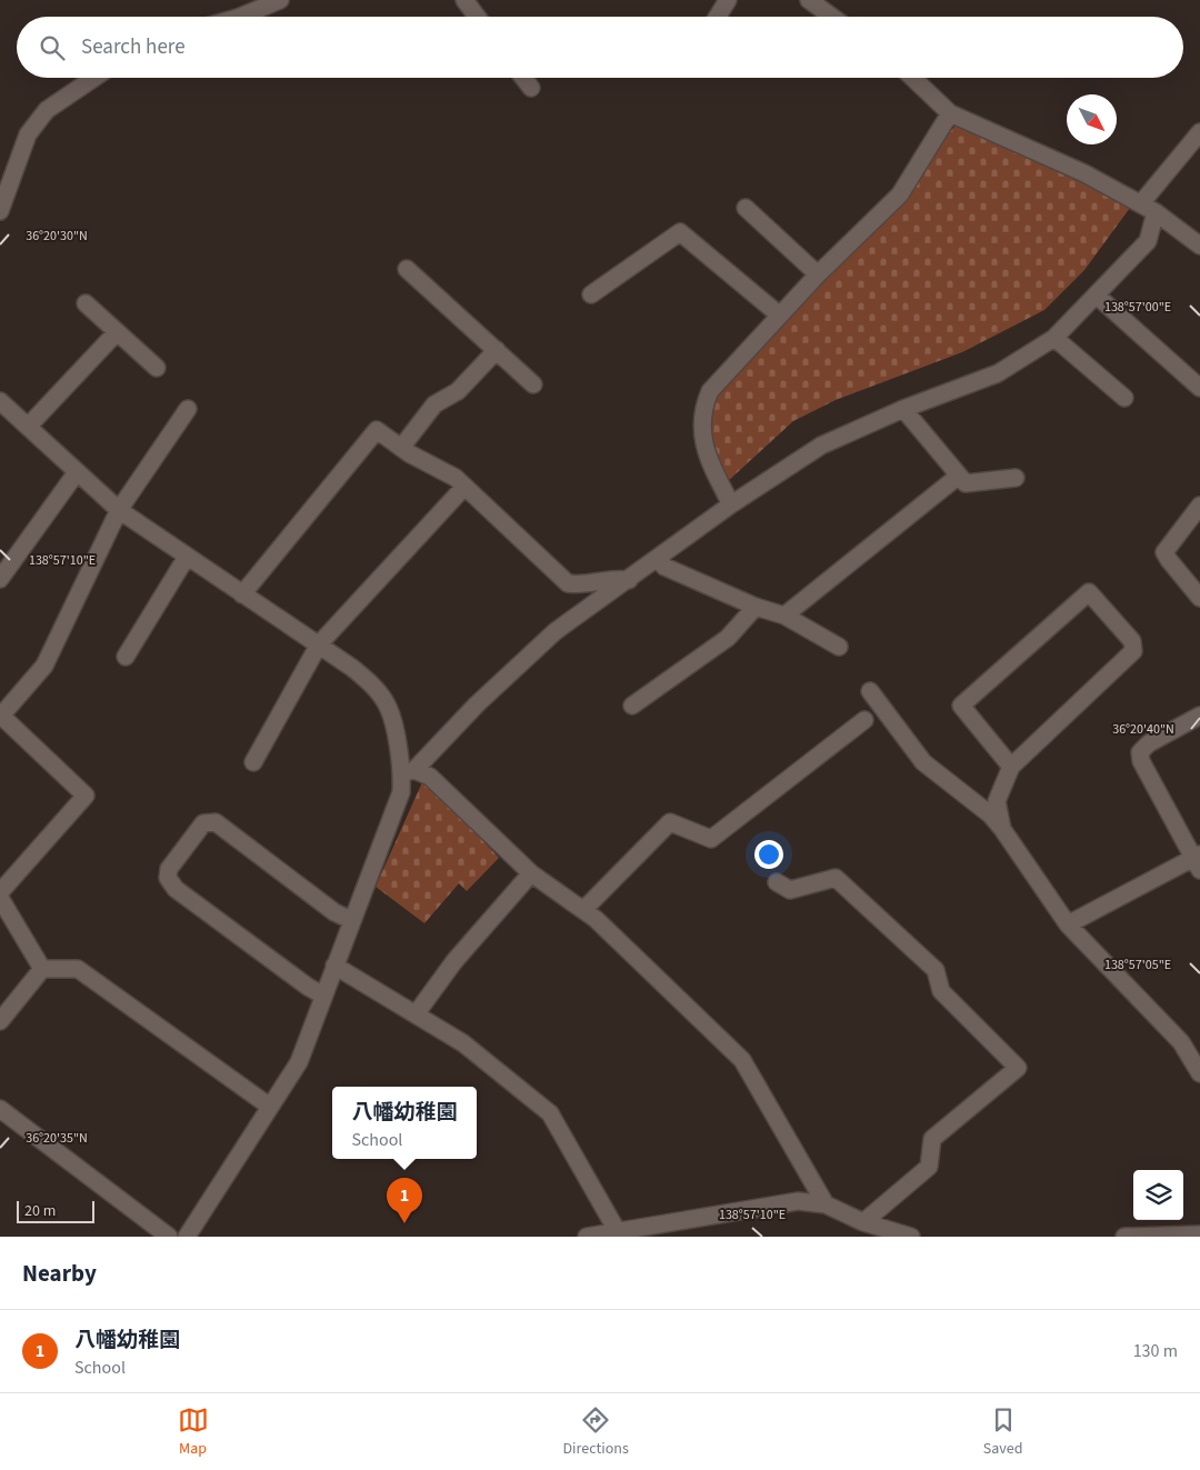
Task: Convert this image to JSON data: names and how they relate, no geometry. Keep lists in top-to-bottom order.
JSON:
{
  "scale_bar": "20 m",
  "north": "bottom right",
  "page": {
    "search": "Search here",
    "popup": ["八幡幼稚園", "School"],
    "pins": "1",
    "scale": "20 m",
    "heading": "Nearby",
    "list": [
      {
        "mark": "1",
        "name": "八幡幼稚園",
        "note": "School",
        "value": "130 m"
      }
    ],
    "nav": ["Map", "Directions", "Saved"]
  },
  "coordinates": [
    "36°20'30\"N",
    "138°57'00\"E",
    "138°57'10\"E",
    "36°20'40\"N",
    "138°57'05\"E",
    "36°20'35\"N"
  ]
}
